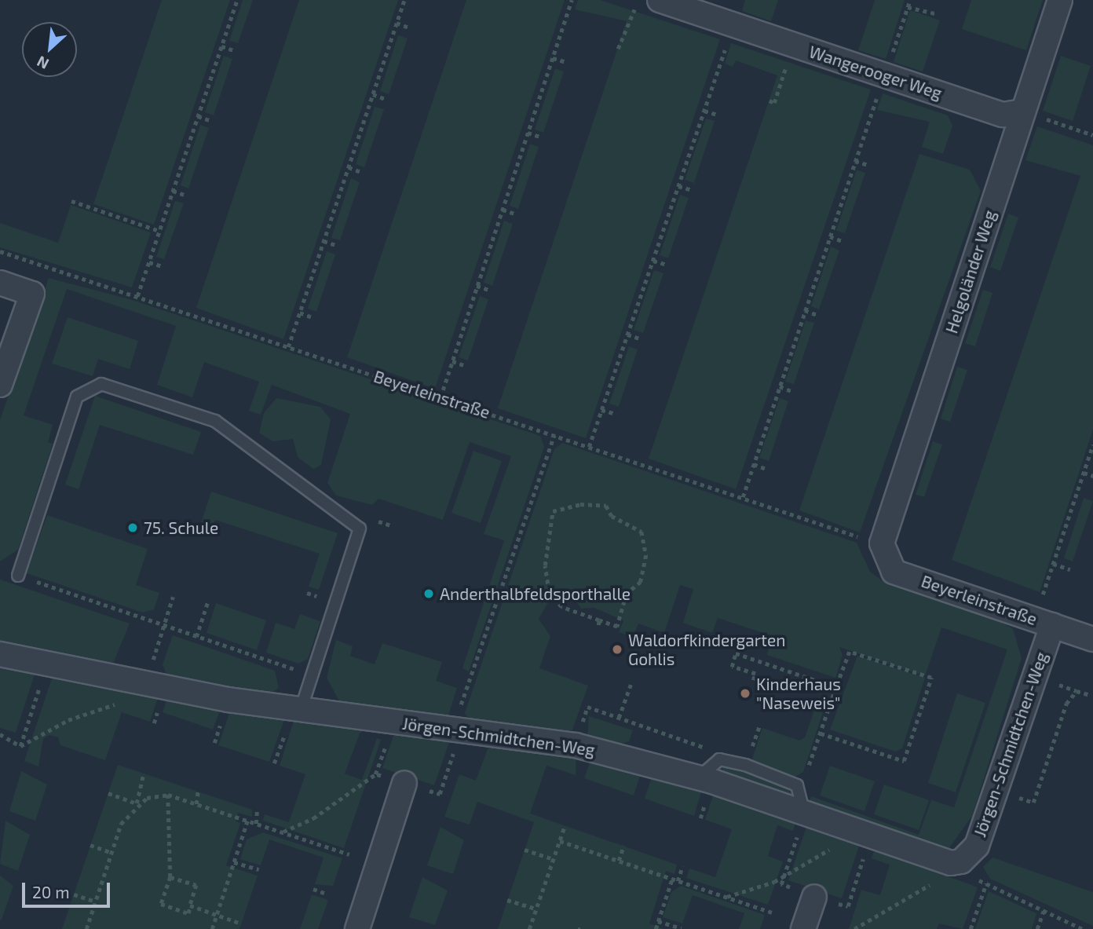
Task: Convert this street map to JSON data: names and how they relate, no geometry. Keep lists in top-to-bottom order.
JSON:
{
  "streets": {
    "street": [
      "Wangerooger Weg",
      "Helgoländer Weg",
      "Beyerleinstraße",
      "Jörgen-Schmidtchen-Weg"
    ]
  },
  "crossings": [
    ["Wangerooger Weg", "Helgoländer Weg"],
    ["Helgoländer Weg", "Beyerleinstraße"],
    ["Beyerleinstraße", "Jörgen-Schmidtchen-Weg"]
  ],
  "places": [
    "75. Schule",
    "Anderthalbfeldsporthalle",
    "Waldorfkindergarten Gohlis",
    "Kinderhaus \"Naseweis\""
  ],
  "scale_bar": "20 m",
  "north": "bottom left"
}
